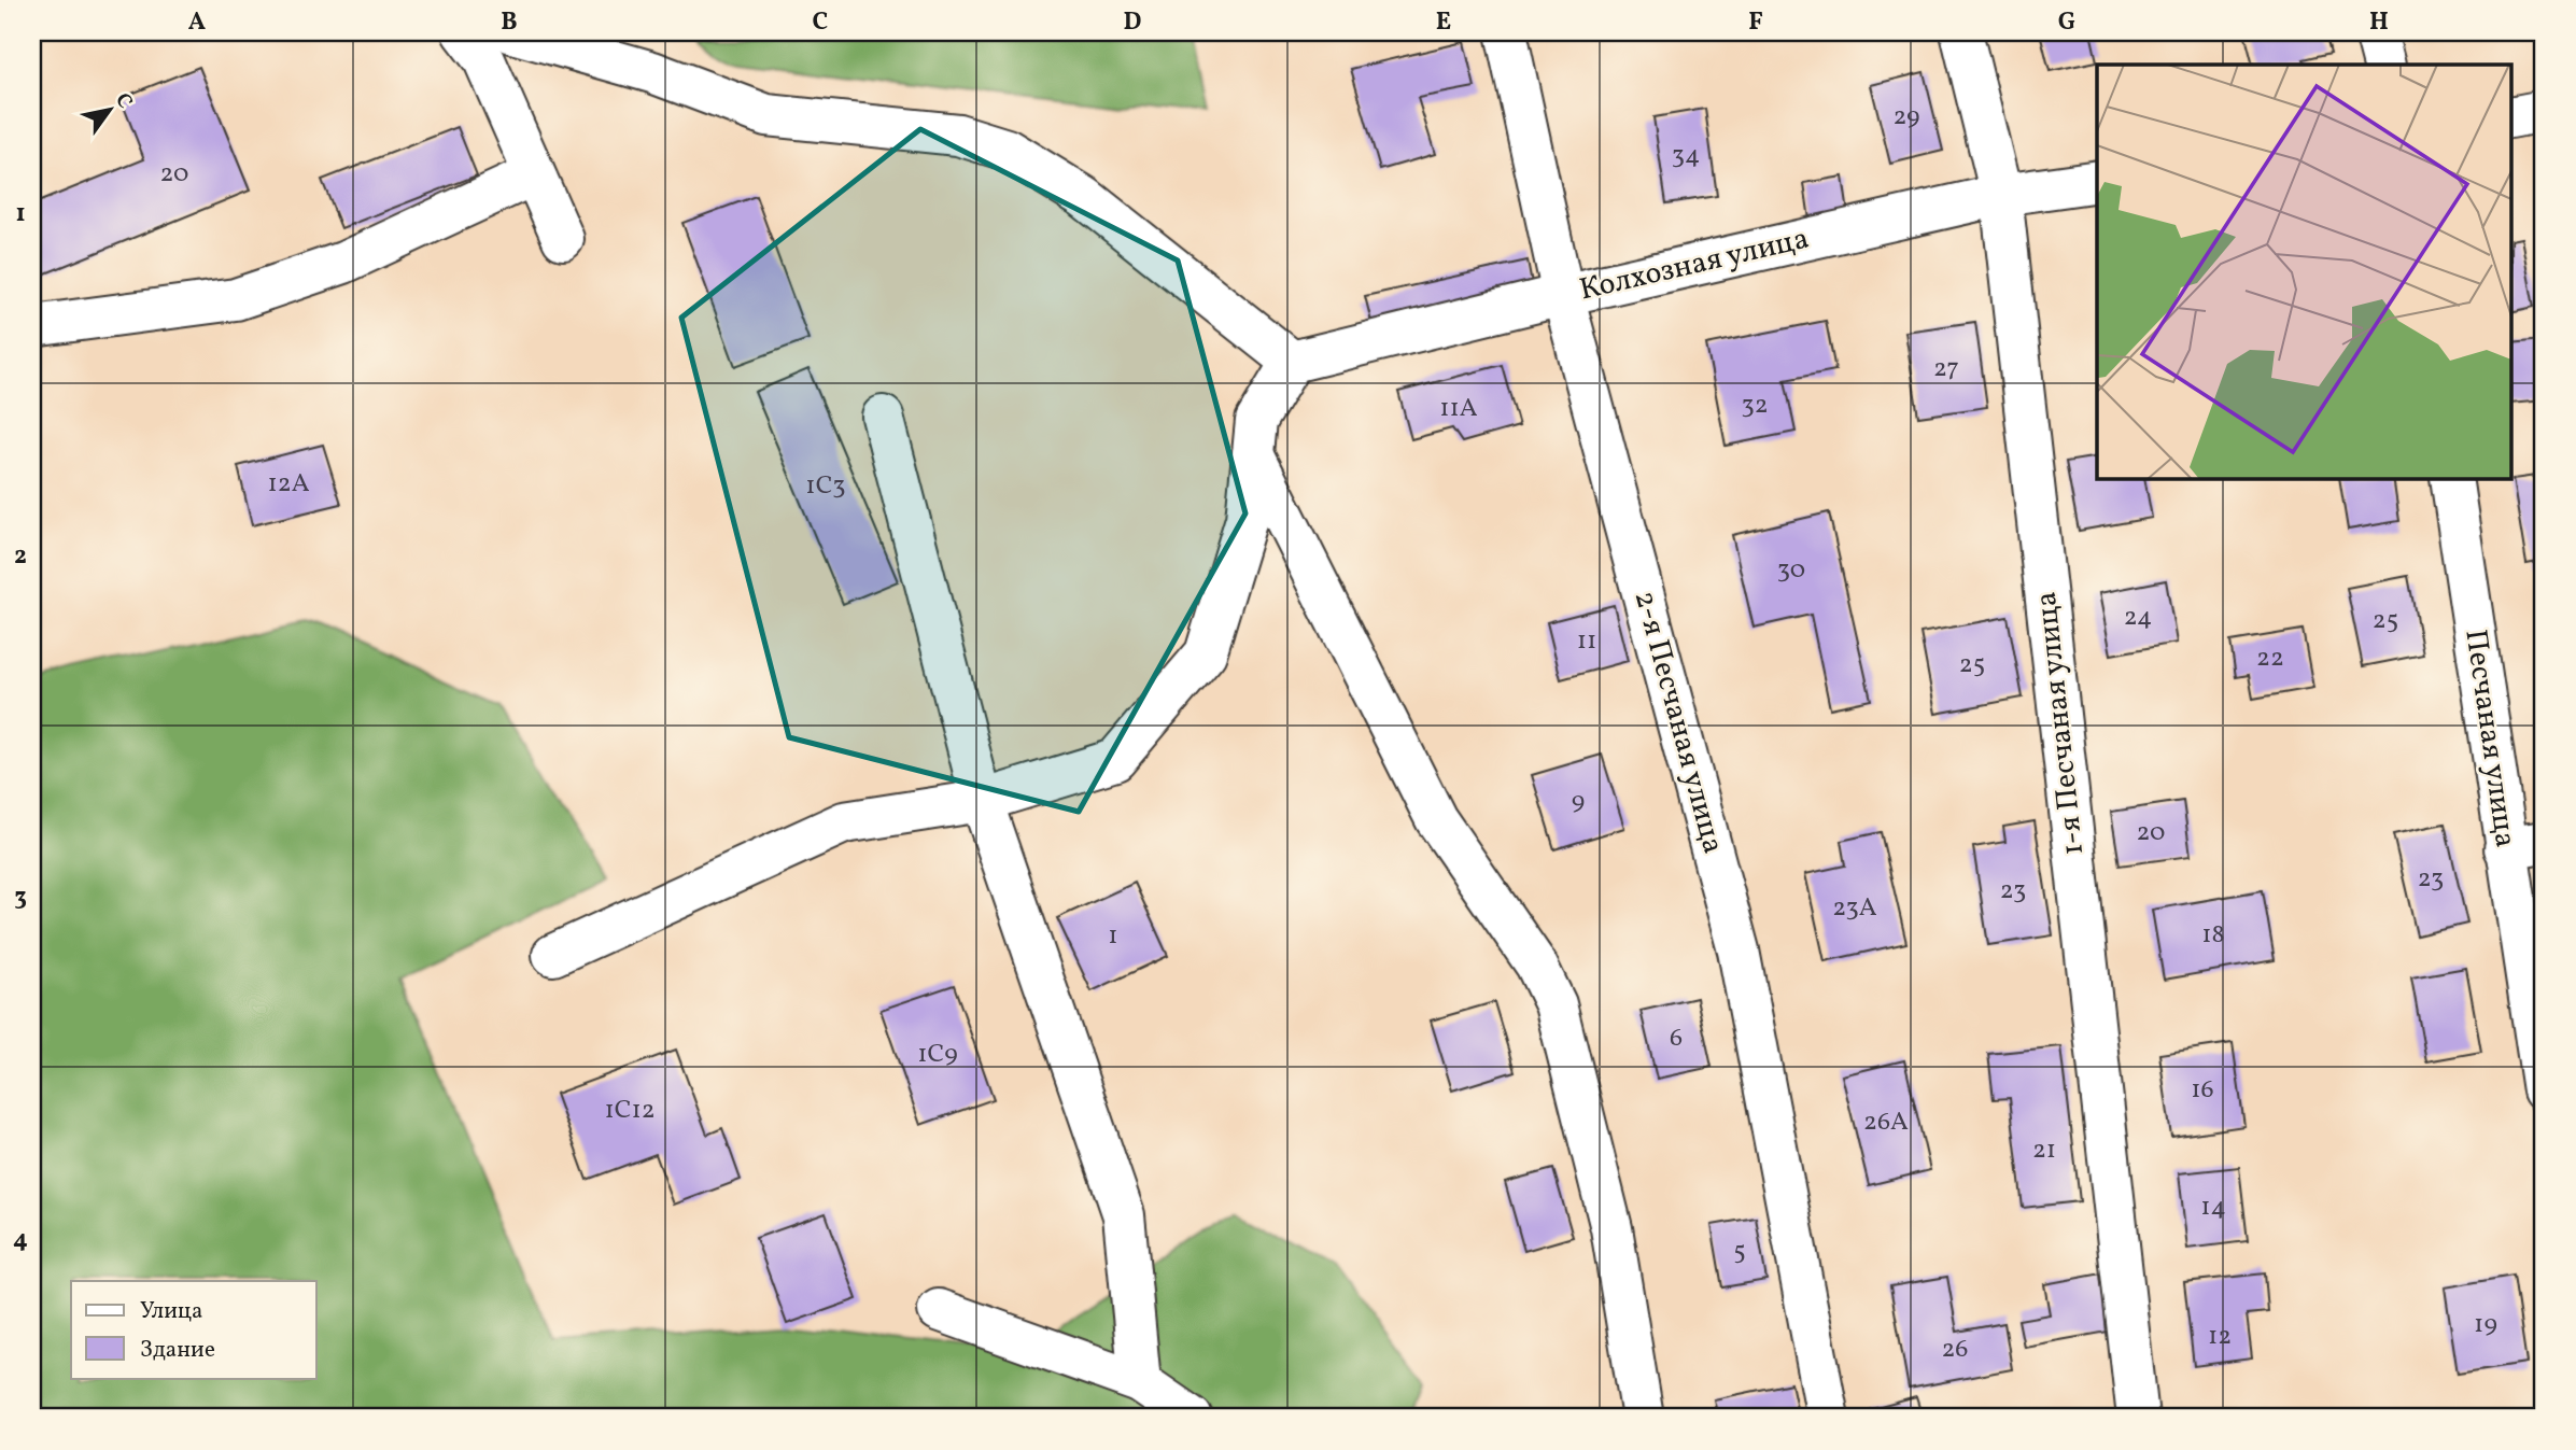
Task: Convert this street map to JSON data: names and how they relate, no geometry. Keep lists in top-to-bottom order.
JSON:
{
  "streets": {
    "street": [
      "Колхозная улица",
      "2-я Песчаная улица",
      "1-я Песчаная улица",
      "Песчаная улица"
    ]
  },
  "crossings": [
    ["Колхозная улица", "2-я Песчаная улица"],
    ["Колхозная улица", "1-я Песчаная улица"]
  ],
  "house_numbers": [
    "29",
    "34",
    "20",
    "27",
    "32",
    "11А",
    "12А",
    "1С3",
    "30",
    "24",
    "25",
    "11",
    "22",
    "25",
    "9",
    "20",
    "23",
    "23",
    "23А",
    "18",
    "1",
    "6",
    "1С9",
    "16",
    "1С12",
    "26А",
    "21",
    "14",
    "5",
    "19",
    "12",
    "26"
  ],
  "legend": ["Улица", "Здание"],
  "north": "top right",
  "grid": {
    "columns": [
      "A",
      "B",
      "C",
      "D",
      "E",
      "F",
      "G",
      "H"
    ],
    "rows": [
      "1",
      "2",
      "3",
      "4"
    ]
  }
}
